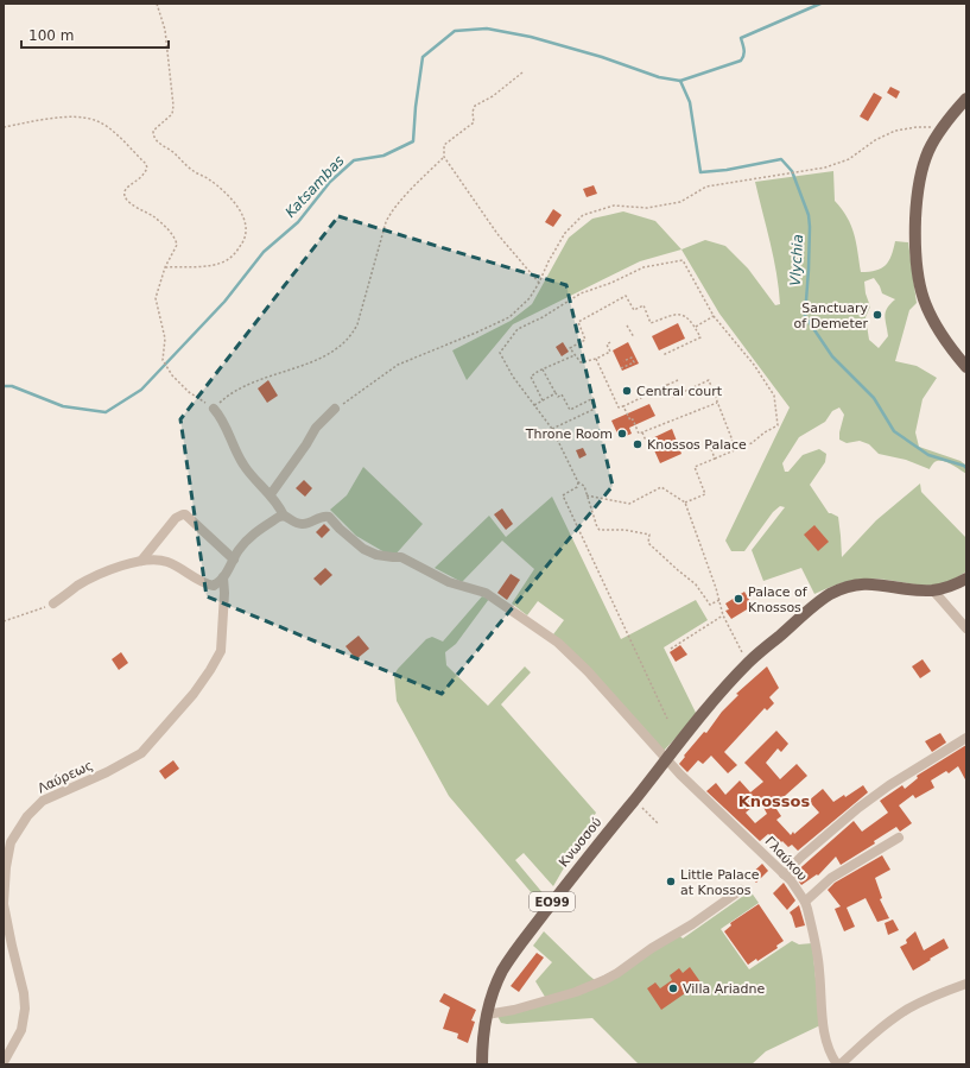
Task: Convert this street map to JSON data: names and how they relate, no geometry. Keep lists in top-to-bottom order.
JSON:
{
  "streets": {
    "main road": ["Κνωσσού", "ΕΟ99"],
    "street": ["Λαύρεως", "Γλαύκου"]
  },
  "crossings": [
    ["Κνωσσού", "Γλαύκου"]
  ],
  "districts": ["Knossos"],
  "water": ["Katsambas", "Vlychia"],
  "places": [
    "Sanctuary of Demeter",
    "Central court",
    "Throne Room",
    "Knossos Palace",
    "Palace of Knossos",
    "Little Palace at Knossos",
    "Villa Ariadne"
  ],
  "scale_bar": "100 m"
}
